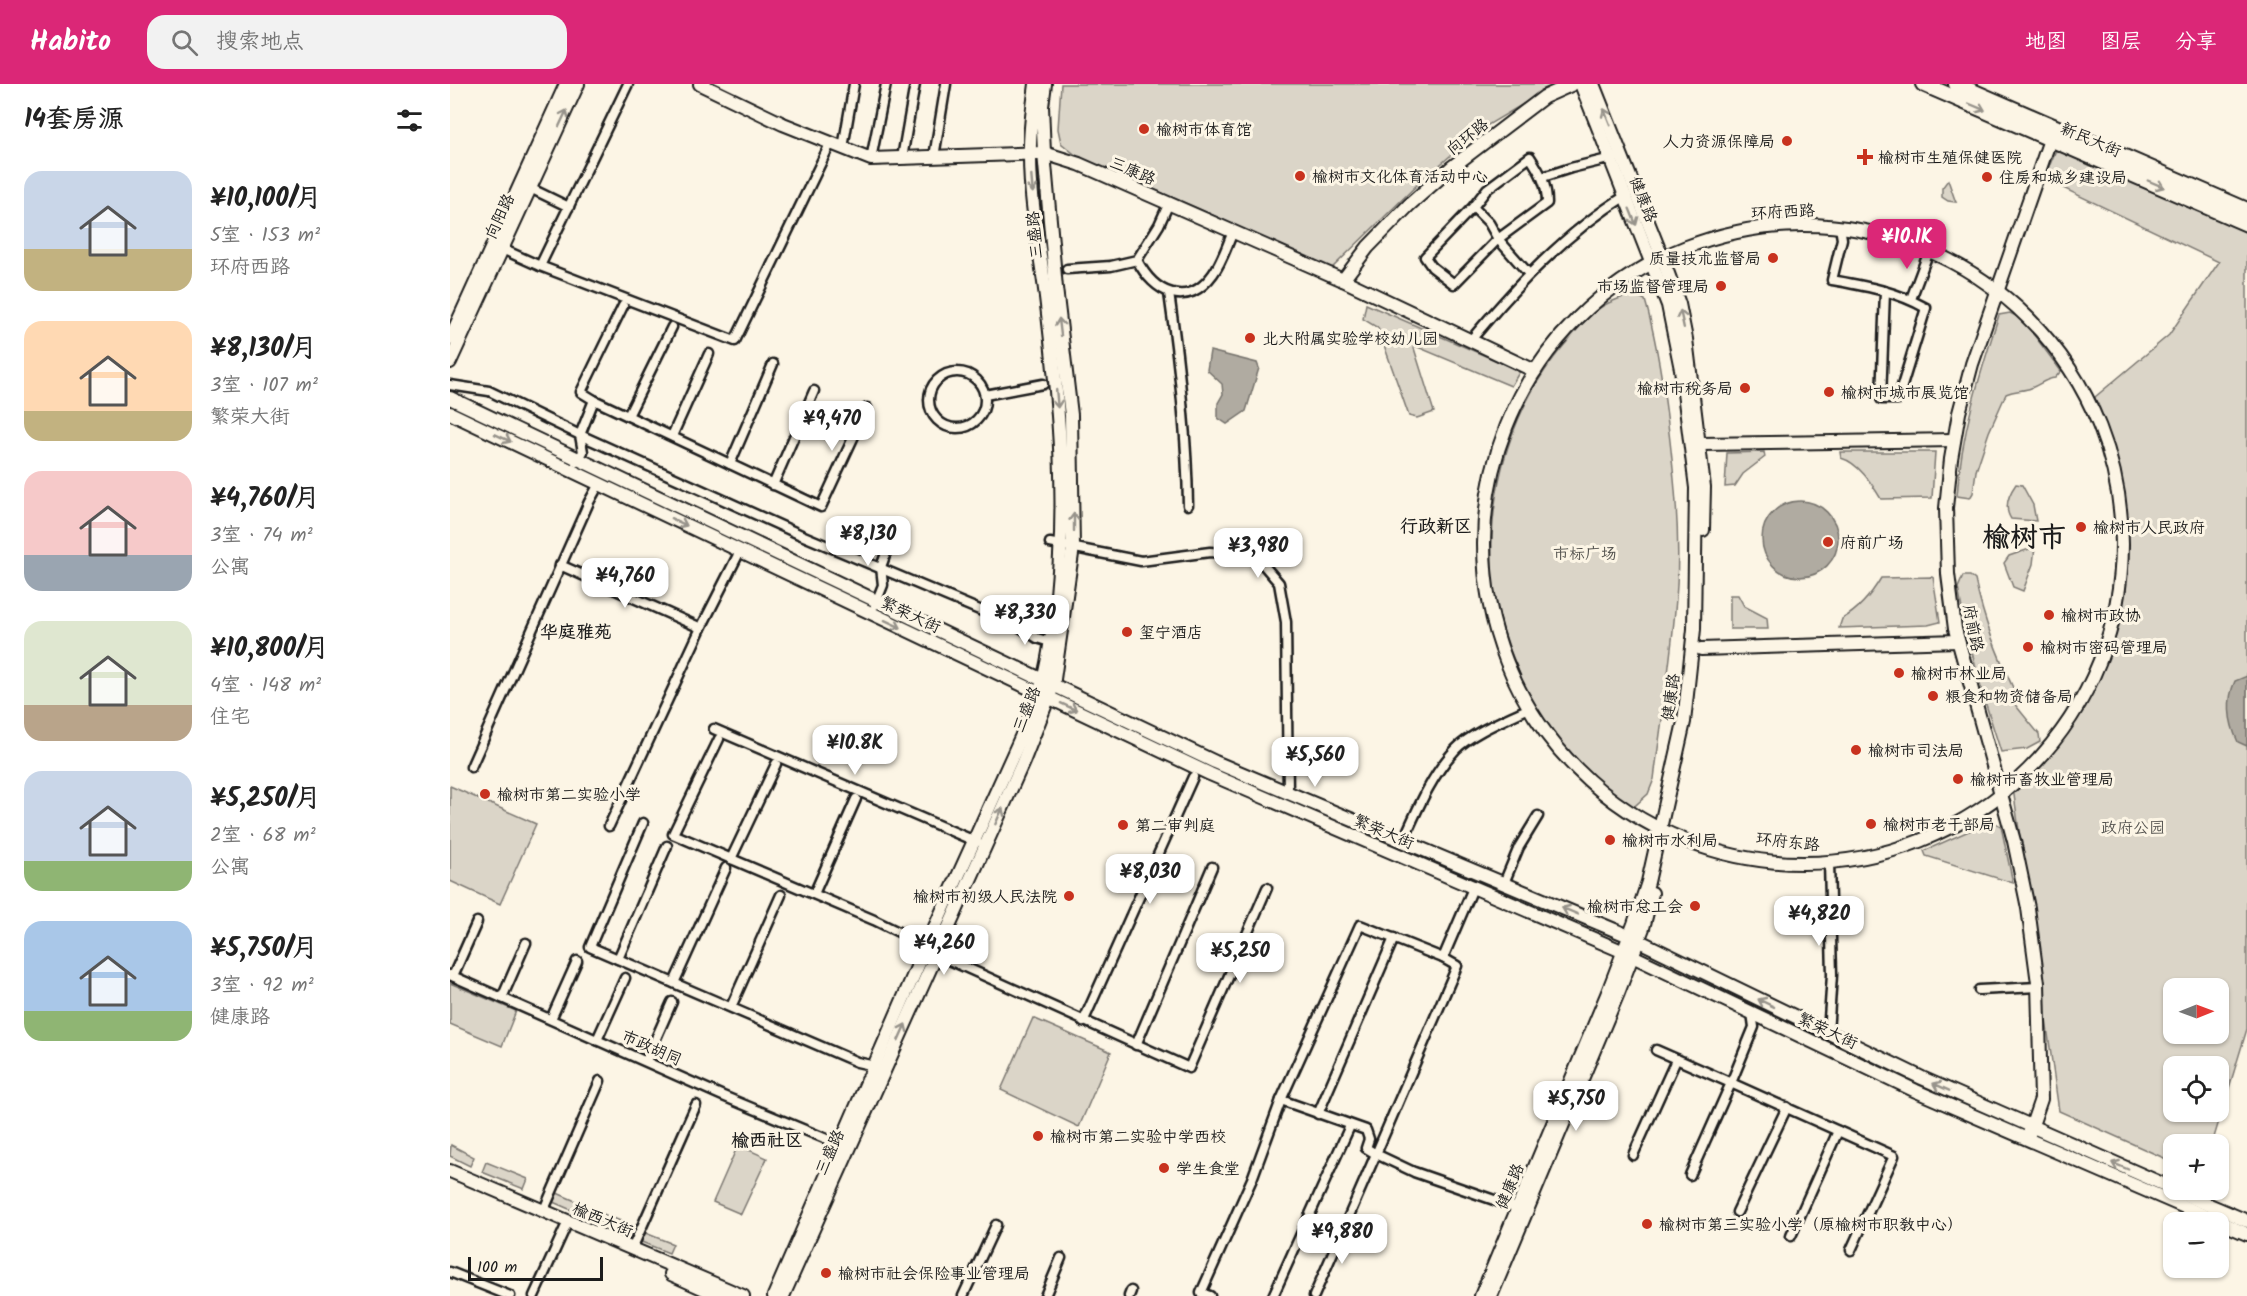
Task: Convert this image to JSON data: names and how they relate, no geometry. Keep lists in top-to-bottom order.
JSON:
{
  "streets": {
    "main road": [
      "向环路",
      "新民大街",
      "三康路",
      "健康路",
      "环府西路",
      "向阳路",
      "三盛路",
      "繁荣大街",
      "府前路",
      "环府东路",
      "榆西大街"
    ],
    "street": ["市政胡同"]
  },
  "crossings": [
    ["向环路", "三康路"],
    ["新民大街", "府前路"],
    ["三康路", "环府西路"],
    ["三康路", "三盛路"],
    ["健康路", "环府西路"],
    ["健康路", "繁荣大街"],
    ["健康路", "环府东路"],
    ["环府西路", "府前路"],
    ["环府西路", "环府东路"],
    ["三盛路", "繁荣大街"],
    ["三盛路", "市政胡同"],
    ["繁荣大街", "府前路"],
    ["府前路", "环府东路"]
  ],
  "districts": [
    "行政新区",
    "榆树市",
    "华庭雅苑",
    "榆西社区"
  ],
  "parks": ["市标广场", "政府公园"],
  "places": {
    "other": [
      "榆树市体育馆",
      "人力资源保障局",
      "榆树市文化体育活动中心",
      "住房和城乡建设局",
      "质量技术监督局",
      "市场监督管理局",
      "北大附属实验学校幼儿园",
      "榆树市税务局",
      "榆树市城市展览馆",
      "榆树市人民政府",
      "府前广场",
      "榆树市政协",
      "玺宁酒店",
      "榆树市密码管理局",
      "榆树市林业局",
      "粮食和物资储备局",
      "榆树市司法局",
      "榆树市畜牧业管理局",
      "榆树市第二实验小学",
      "榆树市老干部局",
      "第二审判庭",
      "榆树市水利局",
      "榆树市初级人民法院",
      "榆树市总工会",
      "榆树市第二实验中学西校",
      "学生食堂",
      "榆树市第三实验小学（原榆树市职教中心）",
      "榆树市社会保险事业管理局"
    ],
    "health": ["榆树市生殖保健医院"]
  },
  "scale_bar": "100 m",
  "north": "right",
  "page": {
    "header": "Habito",
    "search": "搜索地点",
    "nav": ["地图", "图层", "分享"],
    "heading": "14套房源",
    "list": [
      {
        "name": "¥10,100/月",
        "note": "5室 · 153 m² · 环府西路"
      },
      {
        "name": "¥8,130/月",
        "note": "3室 · 107 m² · 繁荣大街"
      },
      {
        "name": "¥4,760/月",
        "note": "3室 · 74 m² · 公寓"
      },
      {
        "name": "¥10,800/月",
        "note": "4室 · 148 m² · 住宅"
      },
      {
        "name": "¥5,250/月",
        "note": "2室 · 68 m² · 公寓"
      },
      {
        "name": "¥5,750/月",
        "note": "3室 · 92 m² · 健康路"
      }
    ],
    "price": [
      "¥10.1K",
      "¥9,470",
      "¥8,130",
      "¥3,980",
      "¥4,760",
      "¥8,330",
      "¥10.8K",
      "¥5,560",
      "¥8,030",
      "¥4,820",
      "¥4,260",
      "¥5,250",
      "¥5,750",
      "¥9,880"
    ],
    "map_buttons": ["+", "−"],
    "scale": "100 m"
  }
}
